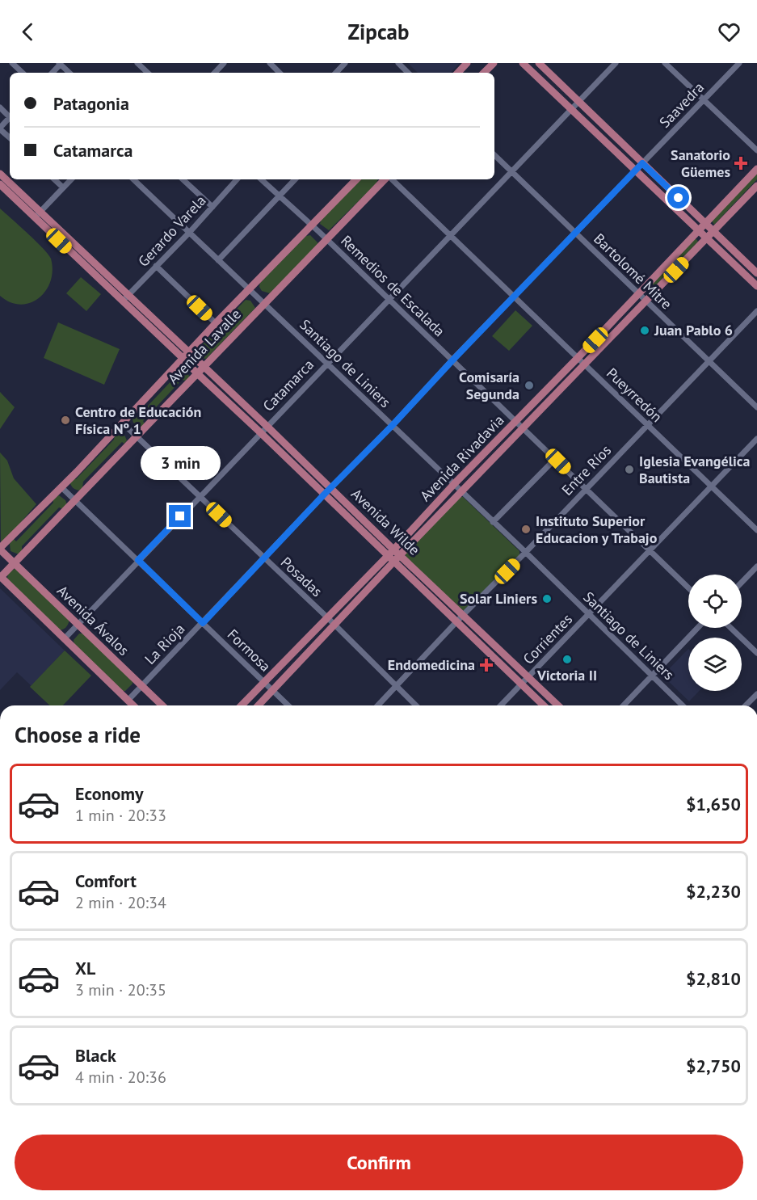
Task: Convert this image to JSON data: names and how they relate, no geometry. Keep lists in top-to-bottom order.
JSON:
{
  "streets": {
    "main road": [
      "Avenida Lavalle",
      "Avenida Rivadavia",
      "Avenida Wilde",
      "Avenida Ávalos"
    ],
    "street": [
      "Saavedra",
      "Gerardo Varela",
      "Bartolomé Mitre",
      "Remedios de Escalada",
      "Santiago de Liniers",
      "Catamarca",
      "Pueyrredón",
      "Entre Ríos",
      "Posadas",
      "Corrientes",
      "La Rioja",
      "Formosa"
    ]
  },
  "crossings": [
    ["Saavedra", "La Rioja"],
    ["Gerardo Varela", "Santiago de Liniers"],
    ["Gerardo Varela", "Avenida Wilde"],
    ["Bartolomé Mitre", "Catamarca"],
    ["Bartolomé Mitre", "Avenida Rivadavia"],
    ["Bartolomé Mitre", "Entre Ríos"],
    ["Bartolomé Mitre", "La Rioja"],
    ["Remedios de Escalada", "Avenida Lavalle"],
    ["Remedios de Escalada", "Catamarca"],
    ["Remedios de Escalada", "Avenida Rivadavia"],
    ["Remedios de Escalada", "Entre Ríos"],
    ["Remedios de Escalada", "Corrientes"],
    ["Remedios de Escalada", "La Rioja"],
    ["Avenida Lavalle", "Santiago de Liniers"],
    ["Avenida Lavalle", "Avenida Wilde"],
    ["Avenida Lavalle", "Posadas"],
    ["Avenida Lavalle", "Avenida Ávalos"],
    ["Avenida Lavalle", "Formosa"],
    ["Santiago de Liniers", "Catamarca"],
    ["Santiago de Liniers", "Avenida Rivadavia"],
    ["Santiago de Liniers", "Entre Ríos"],
    ["Santiago de Liniers", "Corrientes"],
    ["Santiago de Liniers", "La Rioja"],
    ["Catamarca", "Pueyrredón"],
    ["Catamarca", "Avenida Wilde"],
    ["Catamarca", "Posadas"],
    ["Catamarca", "Avenida Ávalos"],
    ["Catamarca", "Formosa"],
    ["Pueyrredón", "Avenida Rivadavia"],
    ["Pueyrredón", "Entre Ríos"],
    ["Pueyrredón", "Corrientes"],
    ["Pueyrredón", "La Rioja"],
    ["Avenida Rivadavia", "Avenida Wilde"],
    ["Avenida Rivadavia", "Posadas"],
    ["Avenida Rivadavia", "Formosa"],
    ["Entre Ríos", "Avenida Wilde"],
    ["Entre Ríos", "Posadas"],
    ["Avenida Wilde", "Corrientes"],
    ["Avenida Wilde", "La Rioja"],
    ["Posadas", "La Rioja"],
    ["Avenida Ávalos", "La Rioja"],
    ["La Rioja", "Formosa"]
  ],
  "places": {
    "health": ["Sanatorio Güemes", "Endomedicina"],
    "other": [
      "Juan Pablo 6",
      "Comisaría Segunda",
      "Centro de Educación Física Nº 1",
      "Iglesia Evangélica Bautista",
      "Instituto Superior Educacion y Trabajo",
      "Solar Liniers",
      "Victoria II"
    ]
  },
  "page": {
    "header": "Zipcab",
    "banner": ["Patagonia", "Catamarca"],
    "bubble": "3 min",
    "heading": "Choose a ride",
    "list": [
      {
        "name": "Economy",
        "note": "1 min · 20:33",
        "value": "$1,650"
      },
      {
        "name": "Comfort",
        "note": "2 min · 20:34",
        "value": "$2,230"
      },
      {
        "name": "XL",
        "note": "3 min · 20:35",
        "value": "$2,810"
      },
      {
        "name": "Black",
        "note": "4 min · 20:36",
        "value": "$2,750"
      }
    ],
    "buttons": "Confirm"
  }
}
